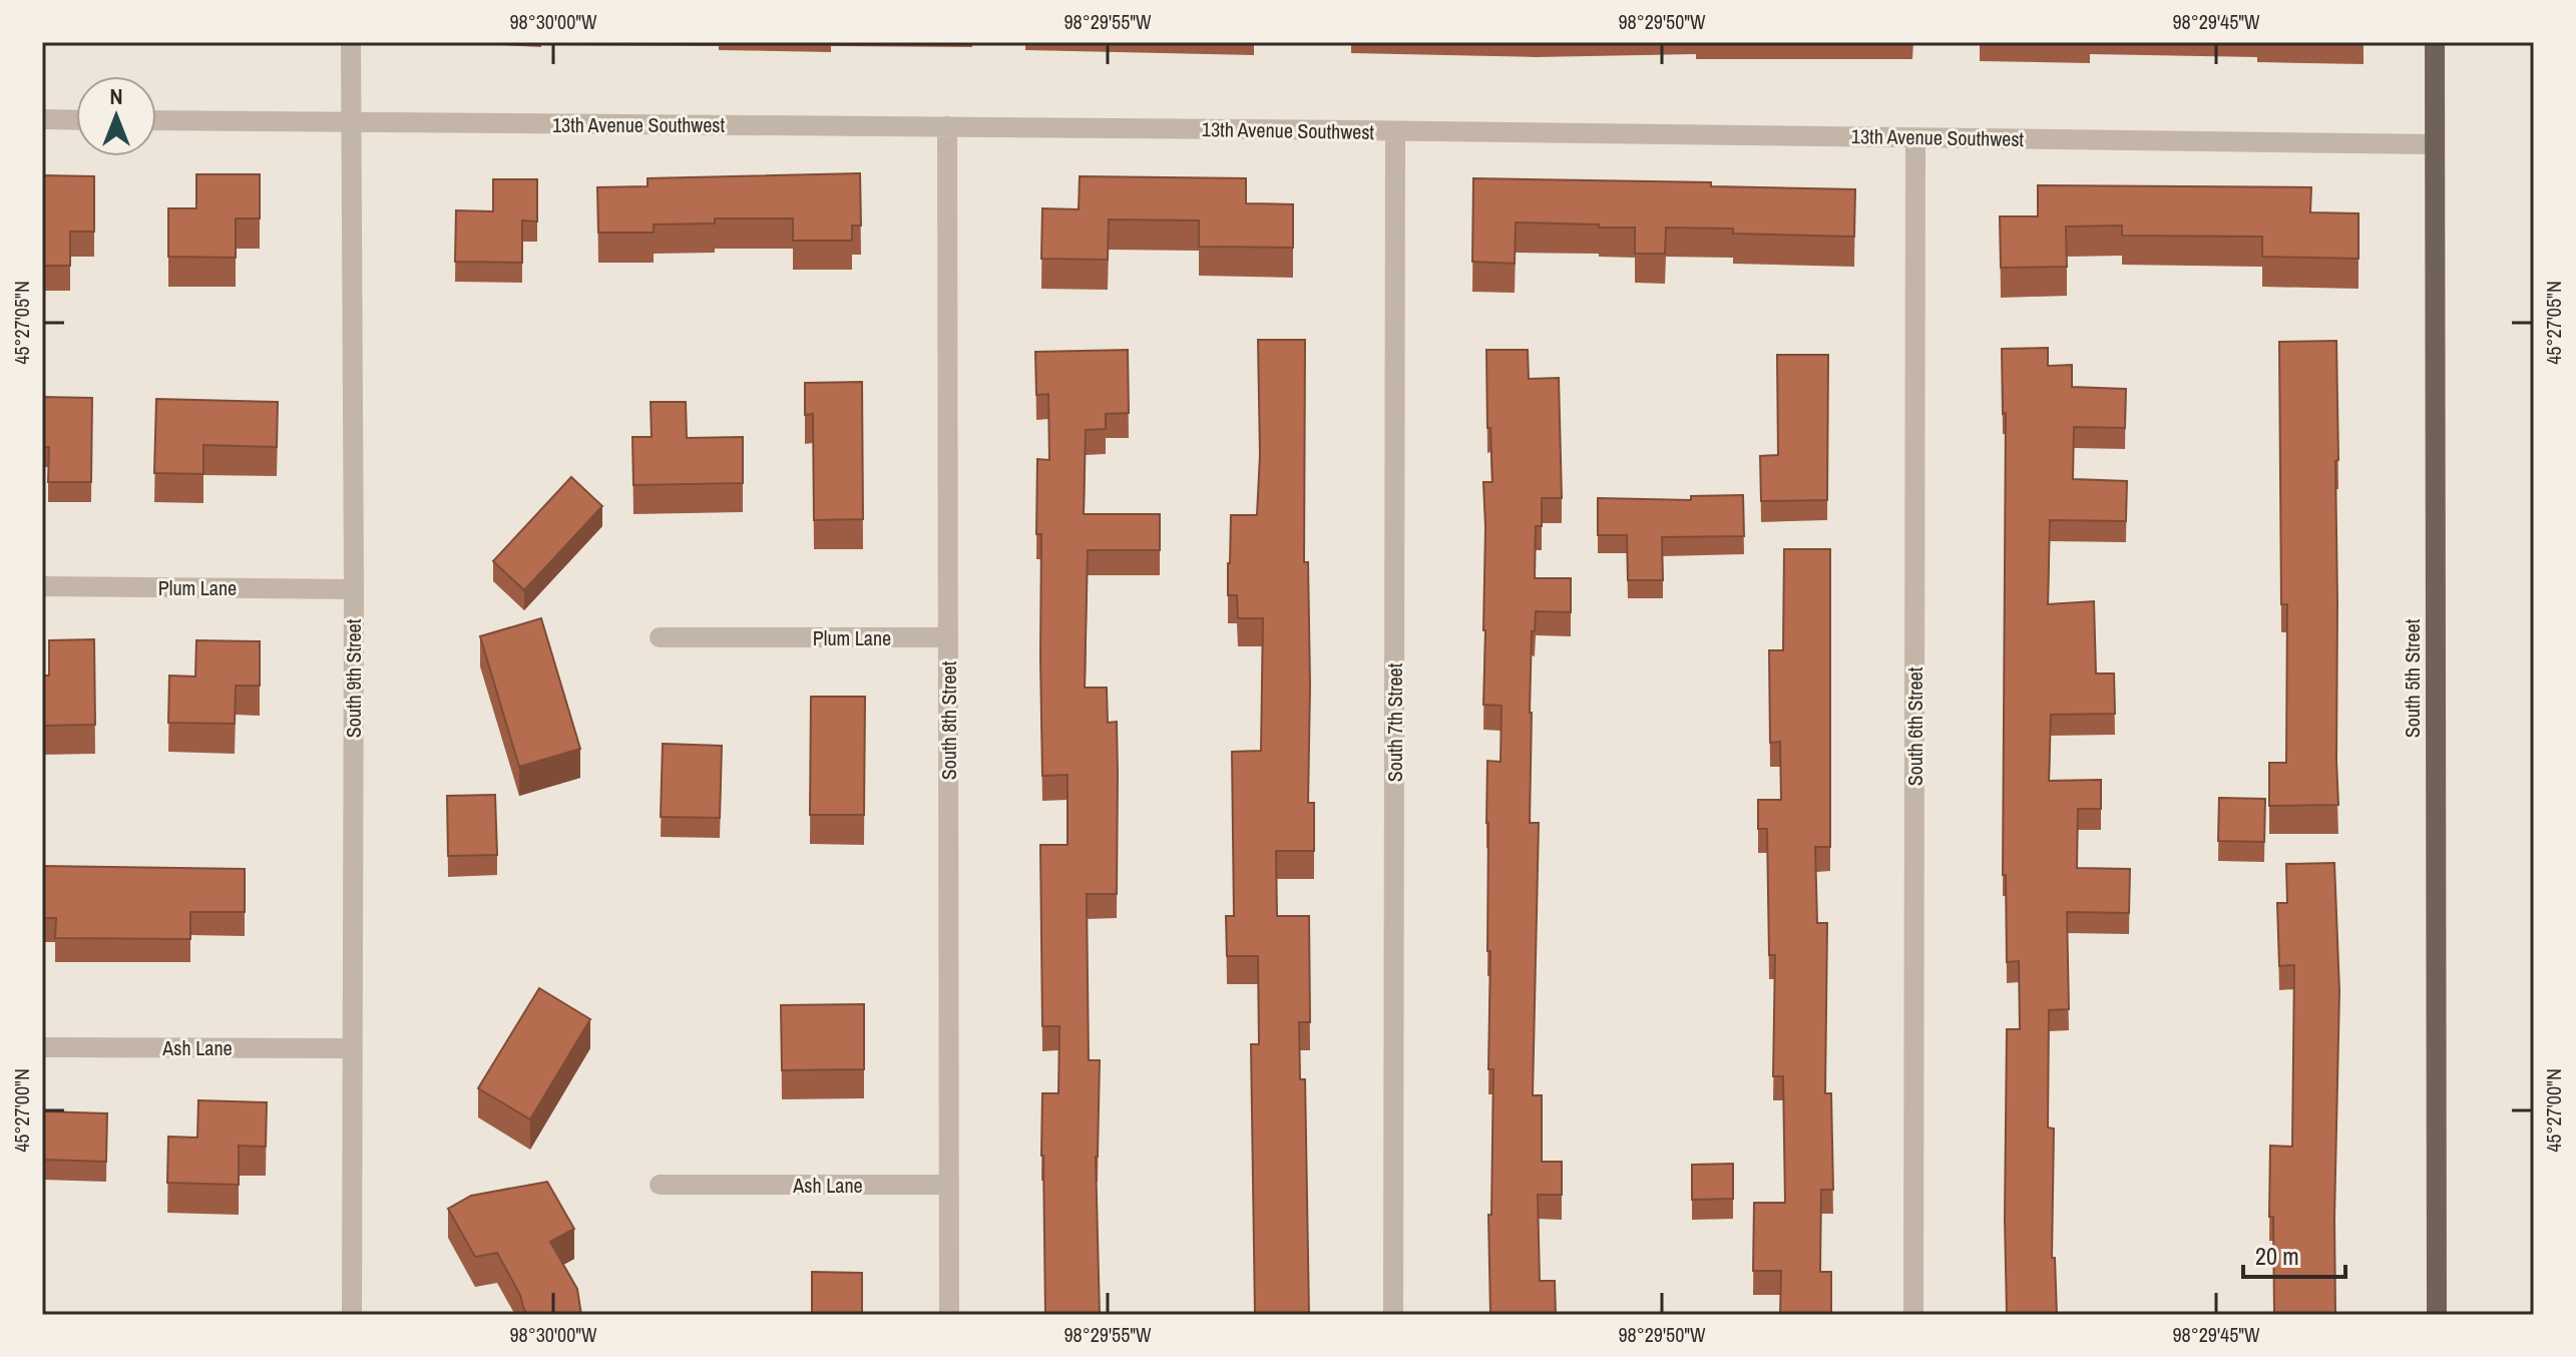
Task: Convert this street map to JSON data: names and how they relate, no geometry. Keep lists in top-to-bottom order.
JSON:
{
  "streets": {
    "main road": ["South 5th Street"],
    "street": [
      "13th Avenue Southwest",
      "Plum Lane",
      "South 9th Street",
      "South 8th Street",
      "South 7th Street",
      "South 6th Street",
      "Ash Lane"
    ]
  },
  "crossings": [
    ["13th Avenue Southwest", "South 9th Street"],
    ["13th Avenue Southwest", "South 5th Street"],
    ["13th Avenue Southwest", "South 8th Street"],
    ["13th Avenue Southwest", "South 7th Street"],
    ["13th Avenue Southwest", "South 6th Street"],
    ["Plum Lane", "South 9th Street"],
    ["Plum Lane", "South 8th Street"],
    ["South 9th Street", "Ash Lane"],
    ["South 8th Street", "Ash Lane"]
  ],
  "scale_bar": "20 m",
  "north": "top",
  "coordinates": [
    "98°30'00\"W",
    "98°29'55\"W",
    "98°29'50\"W",
    "98°29'45\"W",
    "45°27'05\"N",
    "45°27'00\"N"
  ]
}
